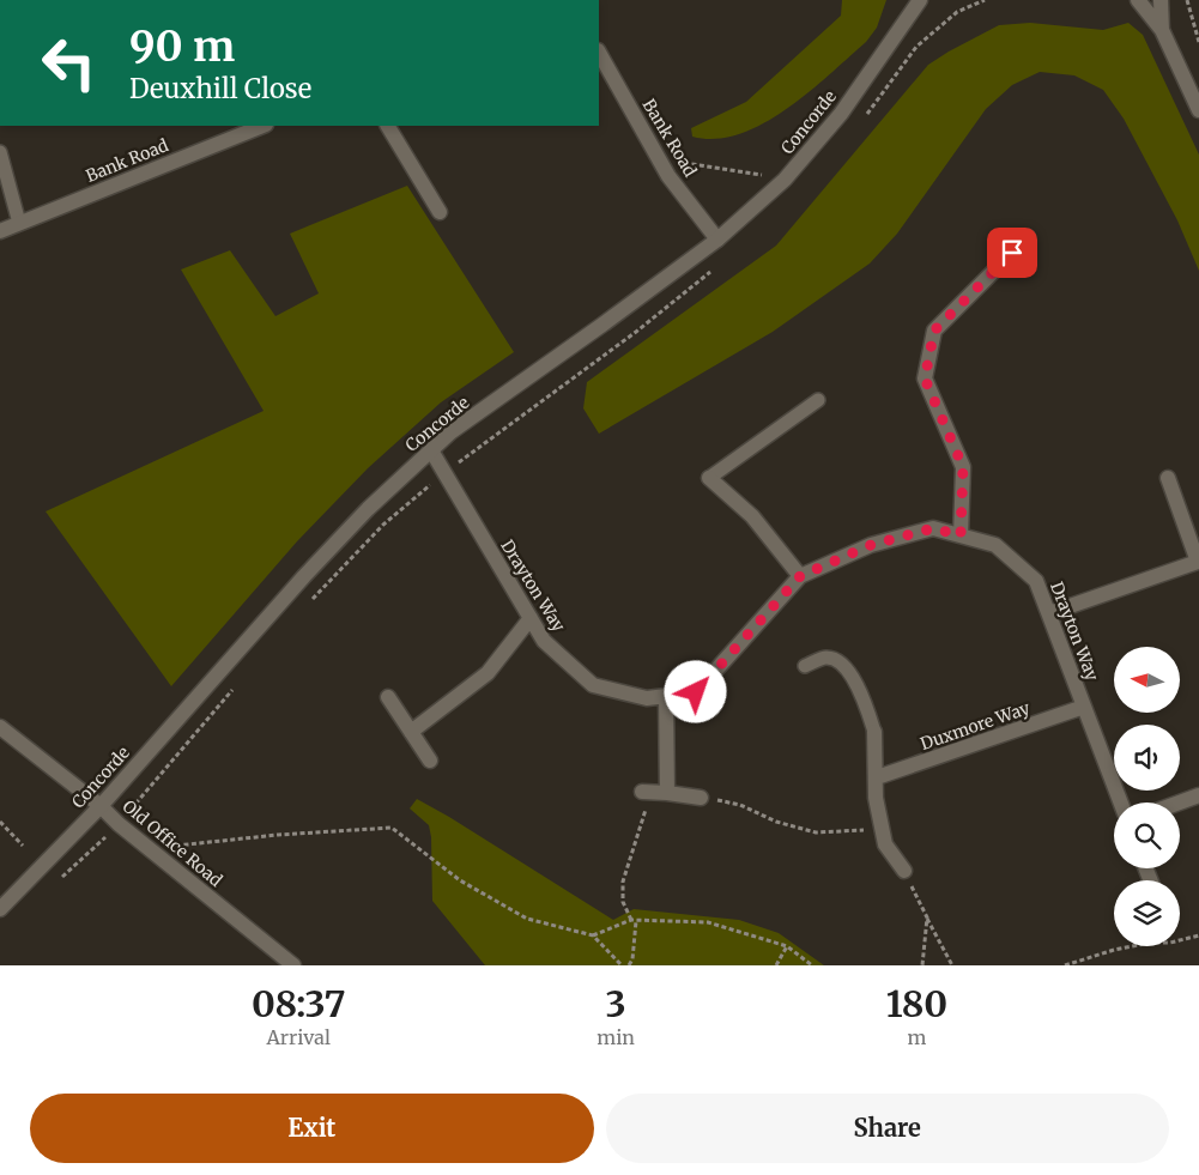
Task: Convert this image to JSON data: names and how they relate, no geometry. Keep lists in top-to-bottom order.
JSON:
{
  "streets": {
    "street": [
      "Concorde",
      "Bank Road",
      "Drayton Way",
      "Duxmore Way",
      "Old Office Road"
    ]
  },
  "crossings": [
    ["Concorde", "Bank Road"],
    ["Concorde", "Drayton Way"],
    ["Concorde", "Old Office Road"],
    ["Drayton Way", "Duxmore Way"]
  ],
  "north": "left",
  "page": {
    "turn": ["90 m", "Deuxhill Close"],
    "eta": [
      "08:37",
      "Arrival",
      "3",
      "min",
      "180",
      "m"
    ],
    "buttons": ["Exit", "Share"]
  }
}
